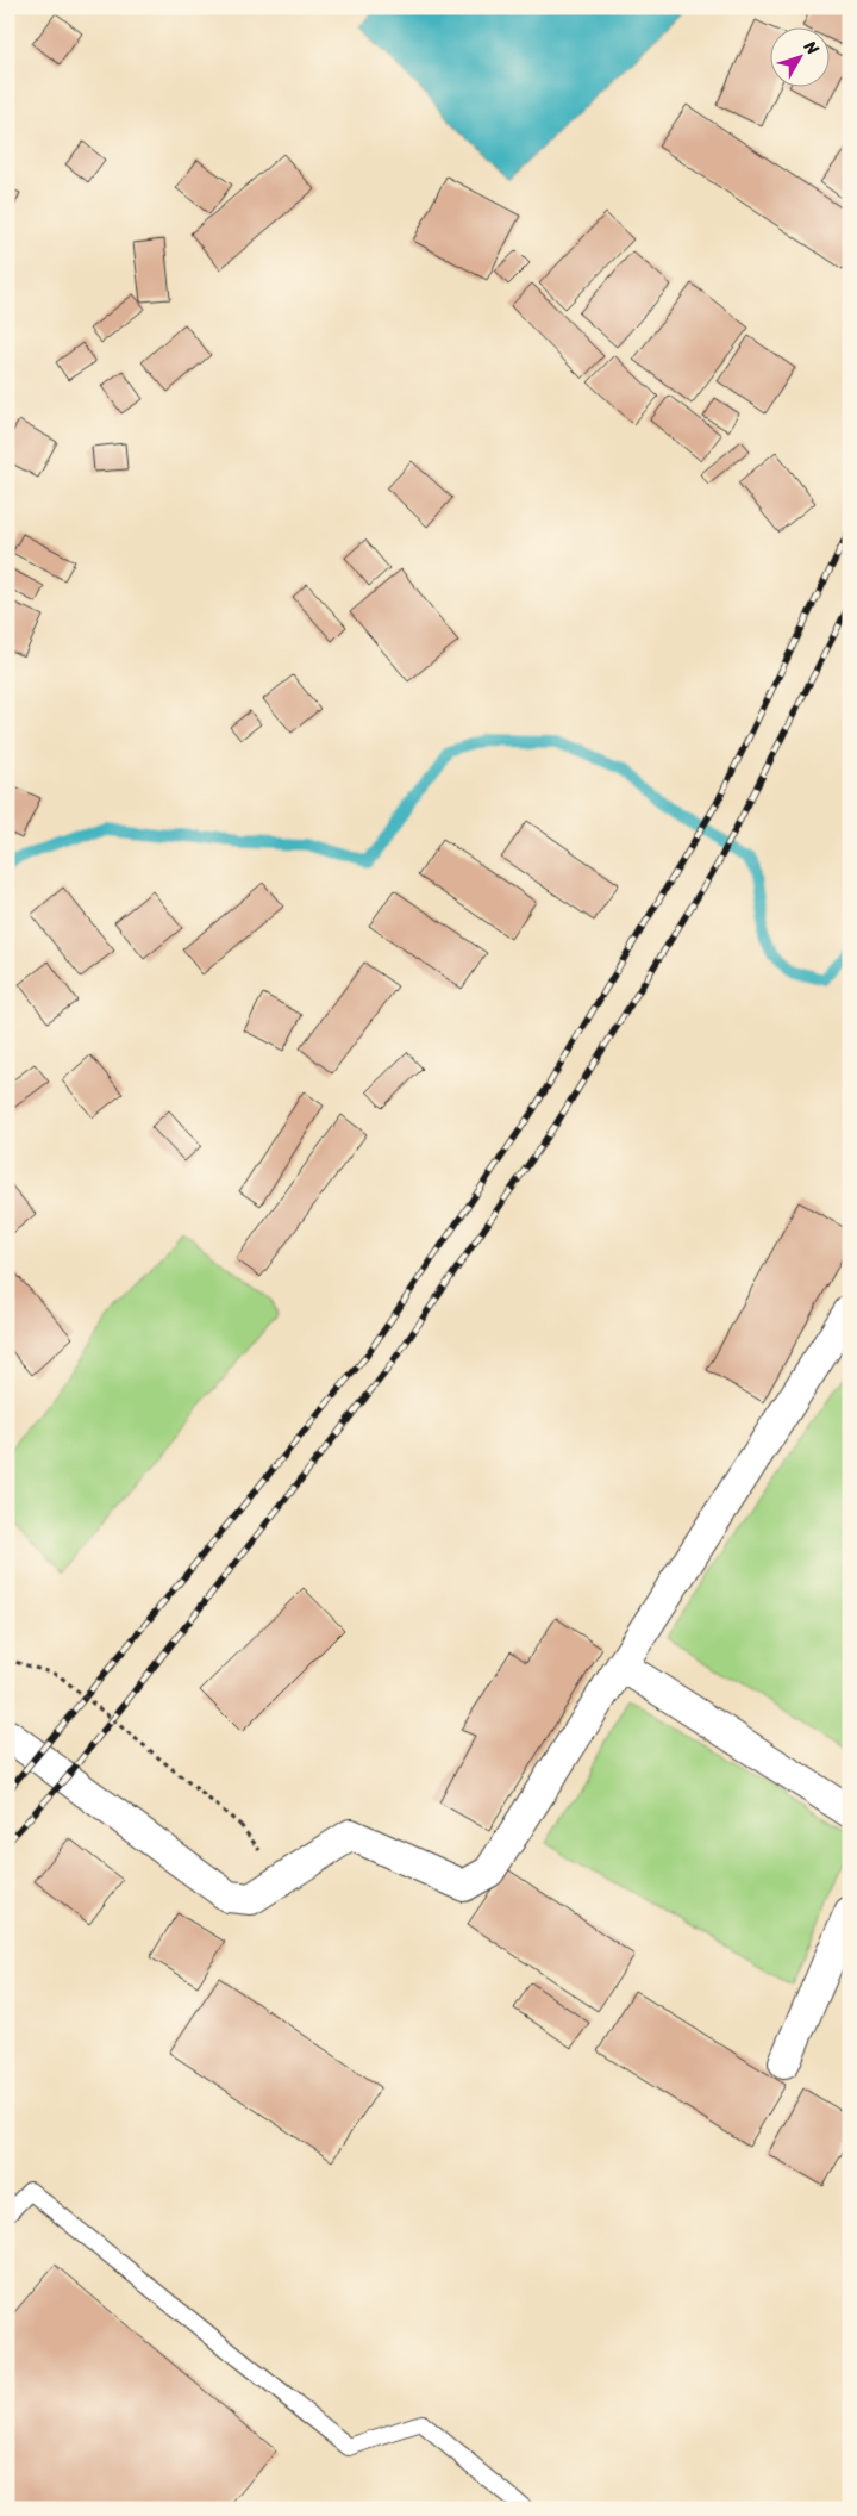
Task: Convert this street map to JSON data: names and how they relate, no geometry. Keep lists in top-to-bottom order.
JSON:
{
  "north": "top right"
}
